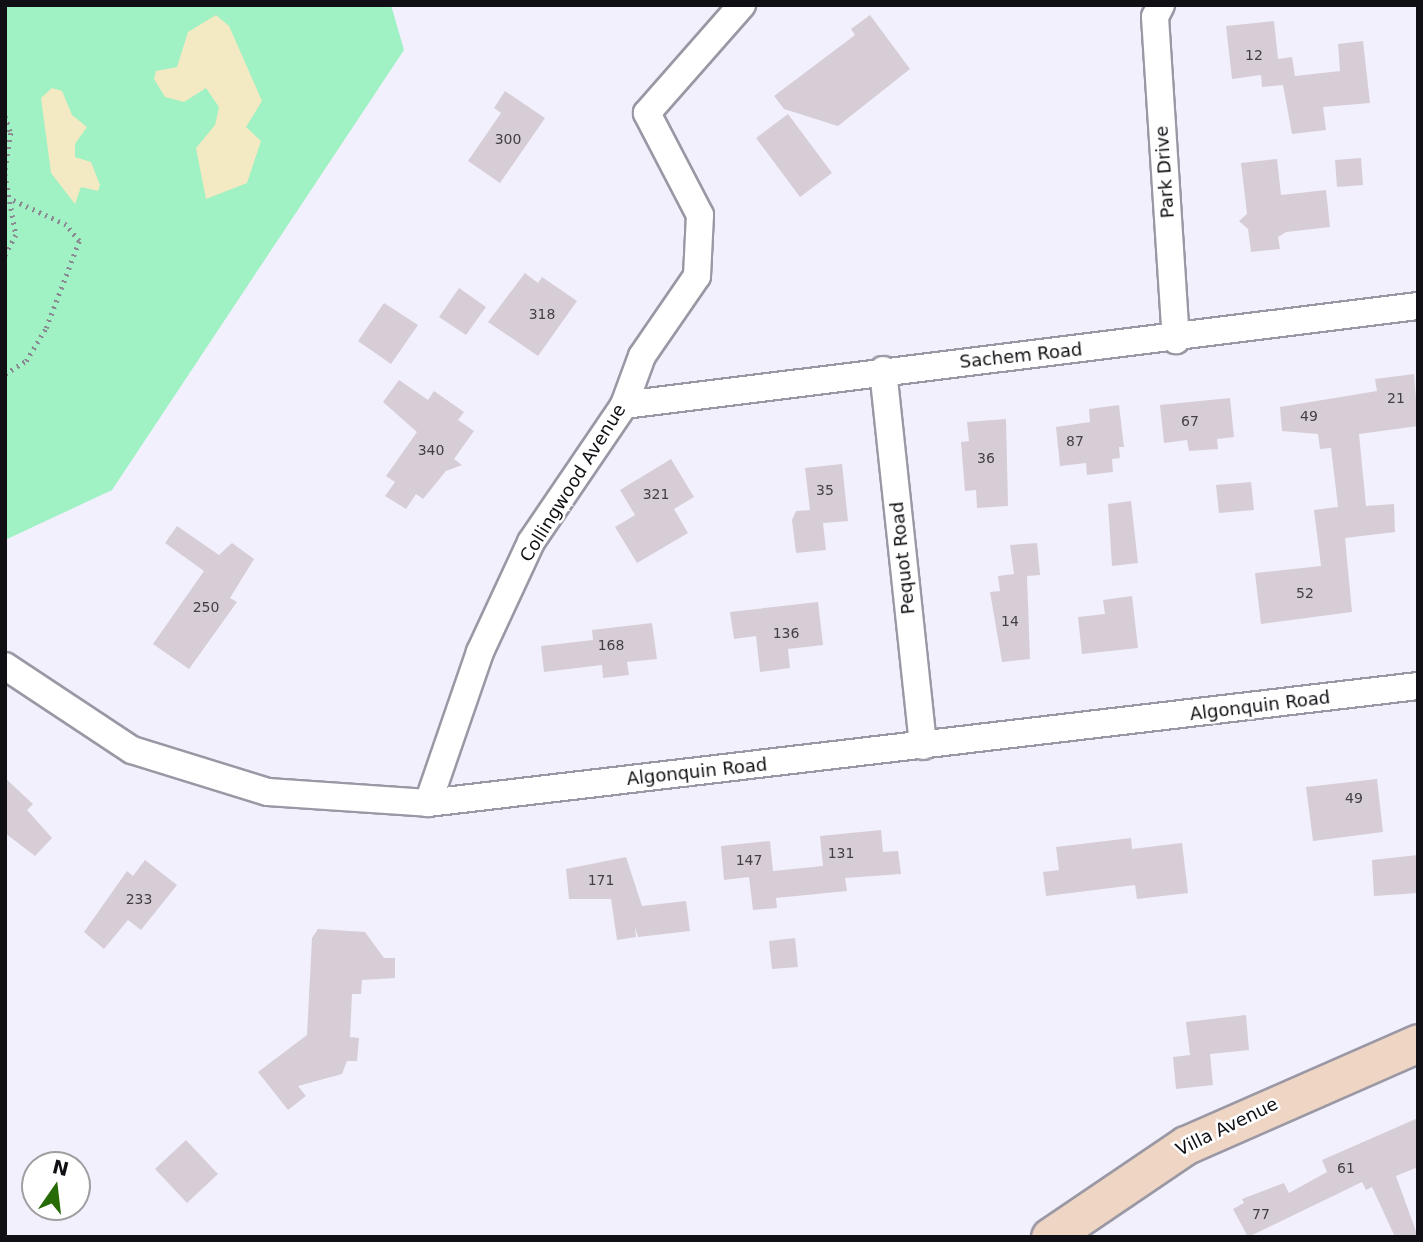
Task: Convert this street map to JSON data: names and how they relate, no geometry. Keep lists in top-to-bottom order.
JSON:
{
  "streets": {
    "main road": ["Villa Avenue"],
    "street": [
      "Park Drive",
      "Sachem Road",
      "Collingwood Avenue",
      "Pequot Road",
      "Algonquin Road"
    ]
  },
  "crossings": [
    ["Park Drive", "Sachem Road"],
    ["Sachem Road", "Collingwood Avenue"],
    ["Sachem Road", "Pequot Road"],
    ["Collingwood Avenue", "Algonquin Road"],
    ["Pequot Road", "Algonquin Road"]
  ],
  "house_numbers": [
    "12",
    "300",
    "318",
    "21",
    "49",
    "67",
    "87",
    "340",
    "36",
    "35",
    "321",
    "52",
    "250",
    "14",
    "136",
    "168",
    "49",
    "131",
    "147",
    "171",
    "233",
    "61",
    "77"
  ],
  "north": "top"
}
